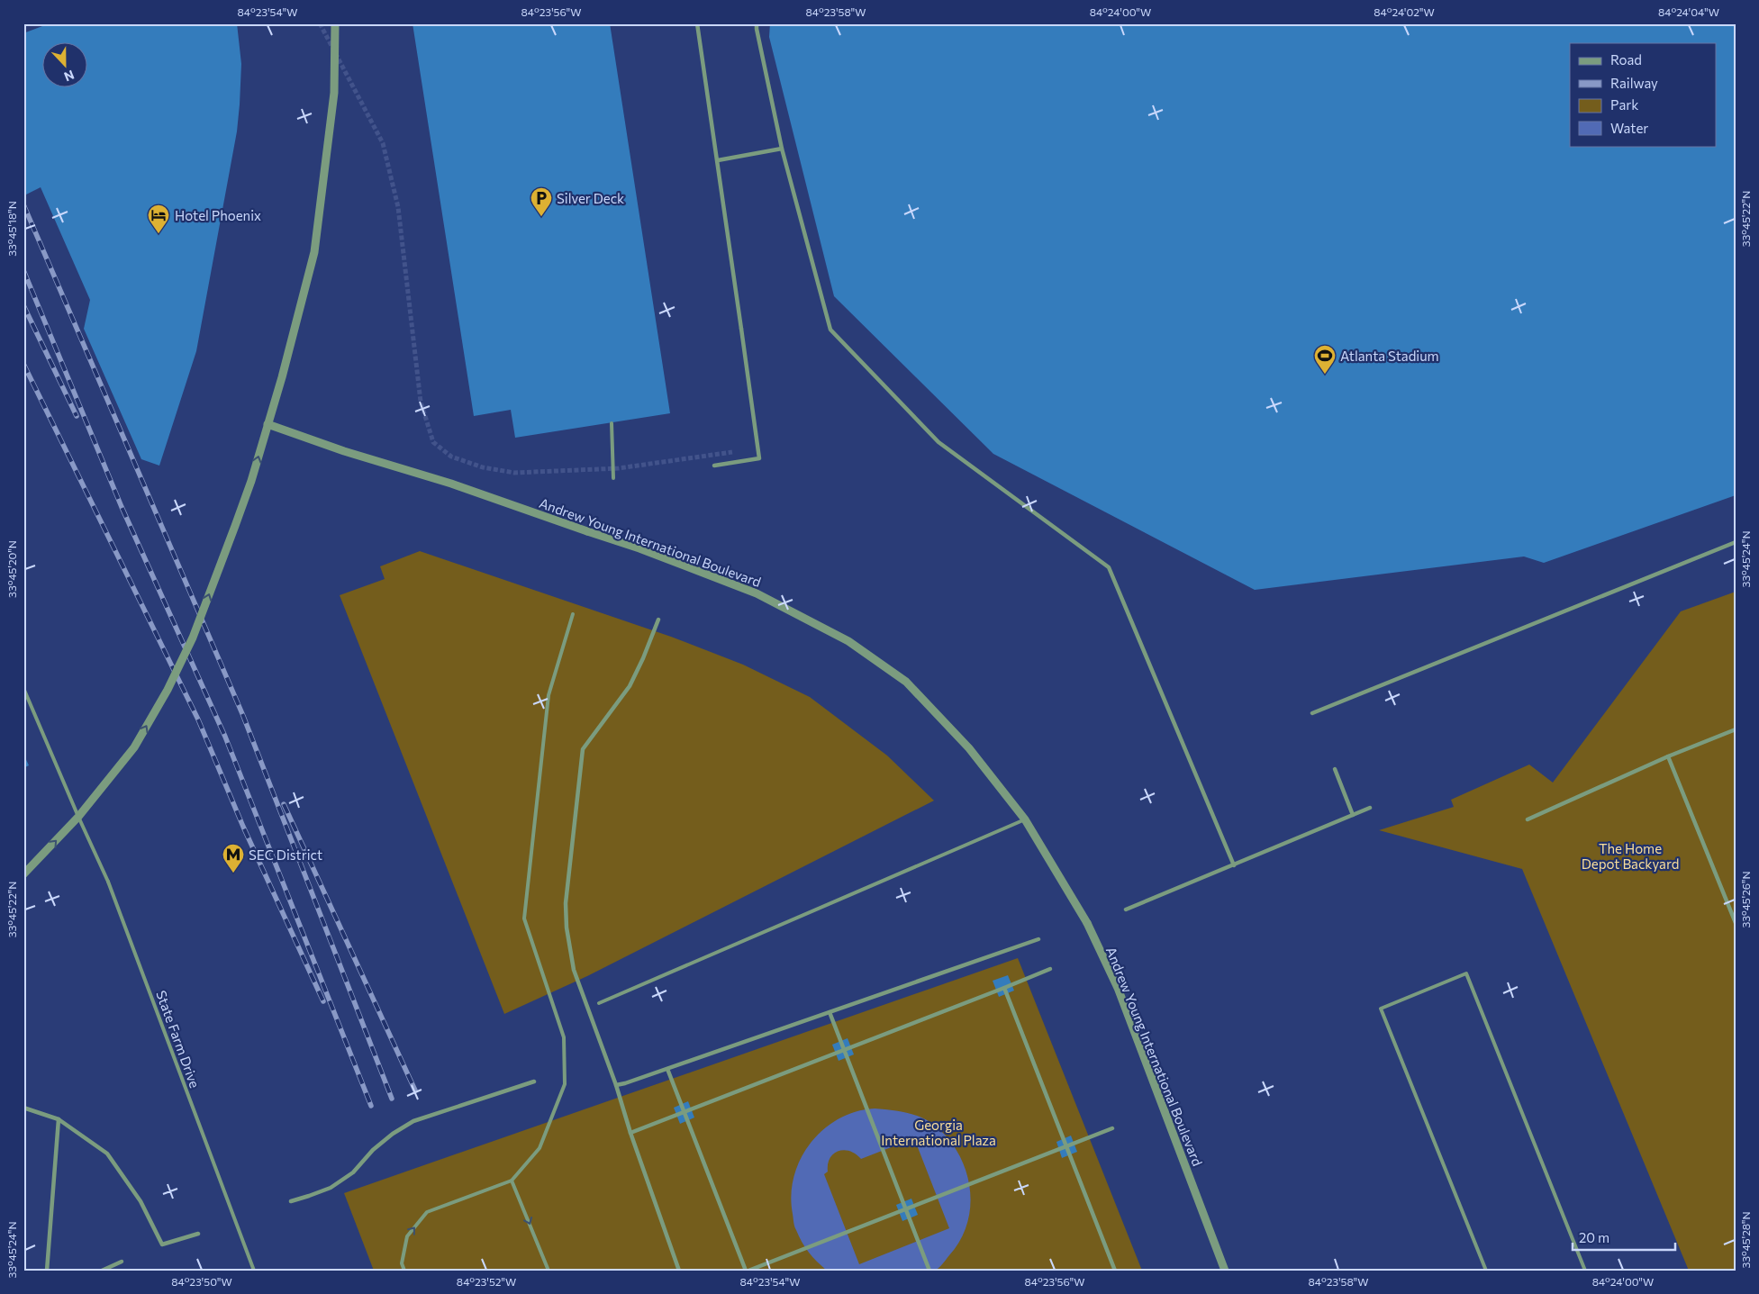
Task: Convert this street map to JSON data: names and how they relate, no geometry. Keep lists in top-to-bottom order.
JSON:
{
  "streets": {
    "street": ["Andrew Young International Boulevard"],
    "lane": ["State Farm Drive"]
  },
  "parks": ["The Home Depot Backyard", "Georgia International Plaza"],
  "places": {
    "parking": ["Silver Deck"],
    "hotel": ["Hotel Phoenix"],
    "sports": ["Atlanta Stadium"],
    "metro station": ["SEC District"]
  },
  "legend": [
    "Road",
    "Railway",
    "Park",
    "Water"
  ],
  "scale_bar": "20 m",
  "north": "bottom",
  "coordinates": [
    "84°23'54\"W",
    "84°23'56\"W",
    "84°23'58\"W",
    "84°24'00\"W",
    "84°24'02\"W",
    "84°24'04\"W",
    "33°45'22\"N",
    "33°45'18\"N",
    "33°45'24\"N",
    "33°45'20\"N",
    "33°45'26\"N",
    "33°45'28\"N",
    "84°23'50\"W",
    "84°23'52\"W"
  ]
}
